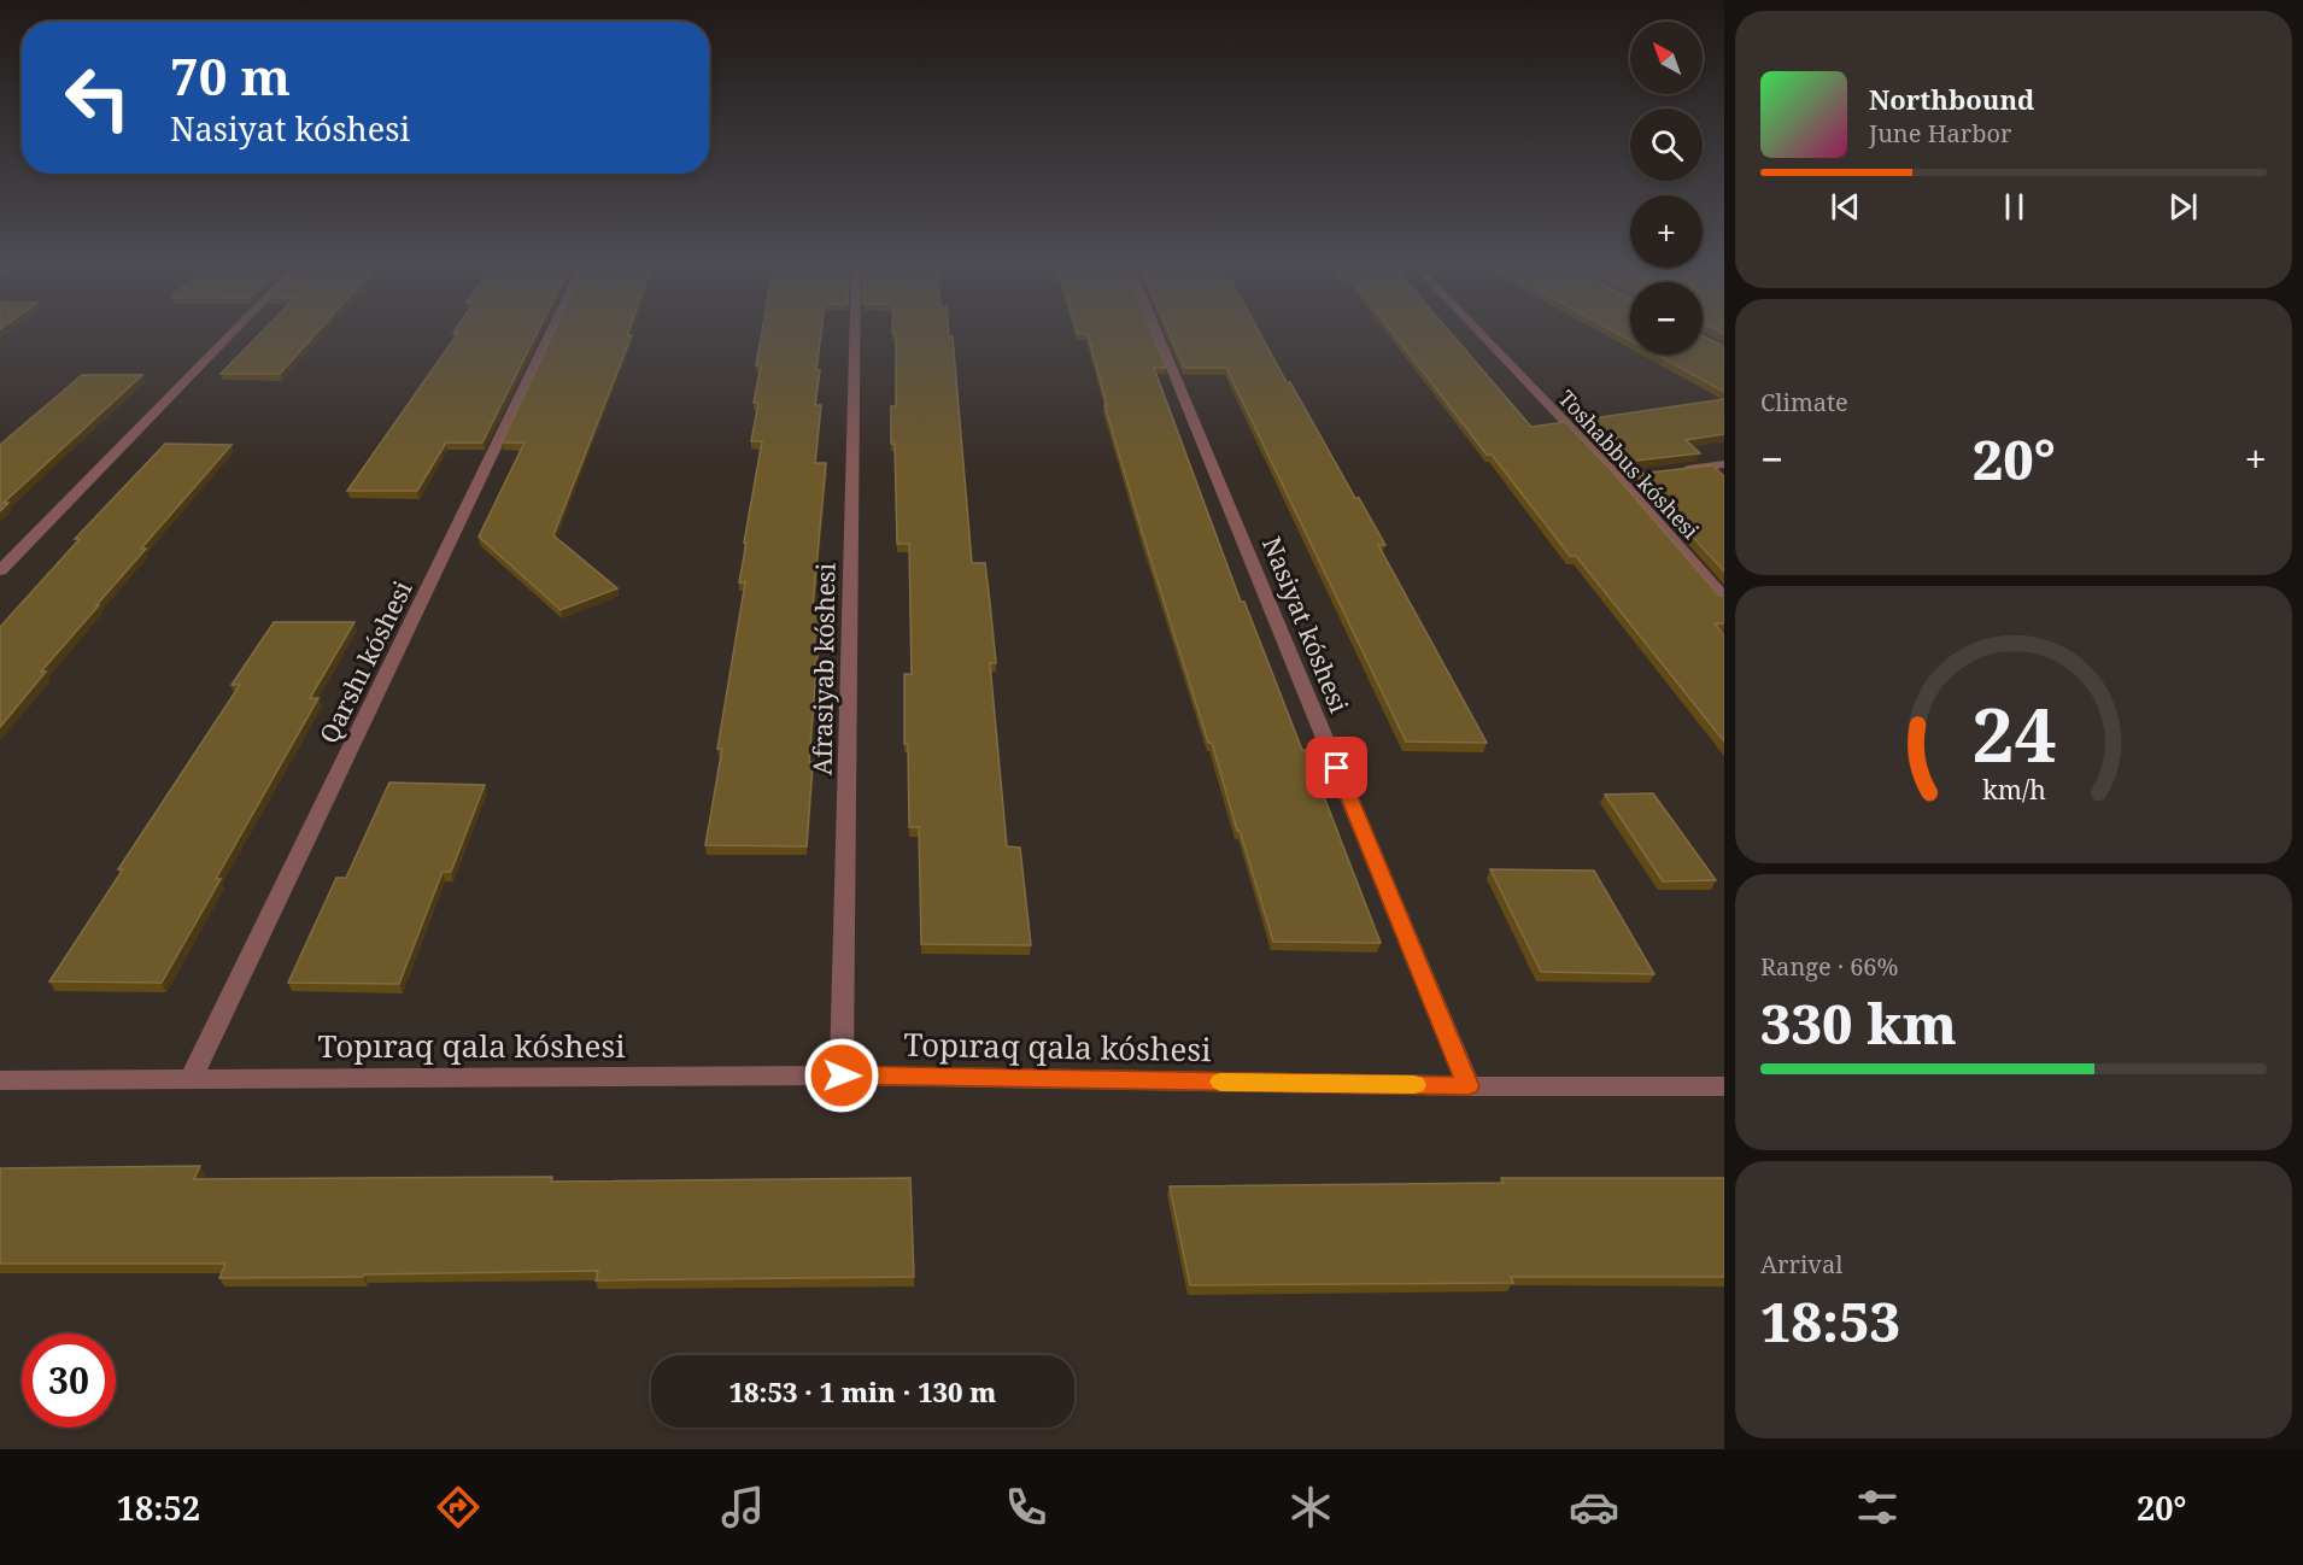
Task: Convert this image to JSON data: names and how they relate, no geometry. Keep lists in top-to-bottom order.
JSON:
{
  "streets": {
    "street": [
      "Toshabbus kóshesi",
      "Nasiyat kóshesi",
      "Qarshı kóshesi",
      "Afrasiyab kóshesi",
      "Topıraq qala kóshesi"
    ]
  },
  "crossings": [
    ["Nasiyat kóshesi", "Topıraq qala kóshesi"],
    ["Qarshı kóshesi", "Topıraq qala kóshesi"],
    ["Afrasiyab kóshesi", "Topıraq qala kóshesi"]
  ],
  "north": "top left",
  "page": {
    "map_buttons": ["+", "−"],
    "turn": ["70 m", "Nasiyat kóshesi"],
    "song": ["Northbound", "June Harbor"],
    "tile": [
      "Climate",
      ["Range · 66%", "330 km"],
      ["Arrival", "18:53"]
    ],
    "heat": ["−", "20°", "+"],
    "limit": "30",
    "trip": "18:53 · 1 min · 130 m",
    "tabs": ["18:52", "20°"],
    "gauge": ["24", "km/h"]
  }
}
